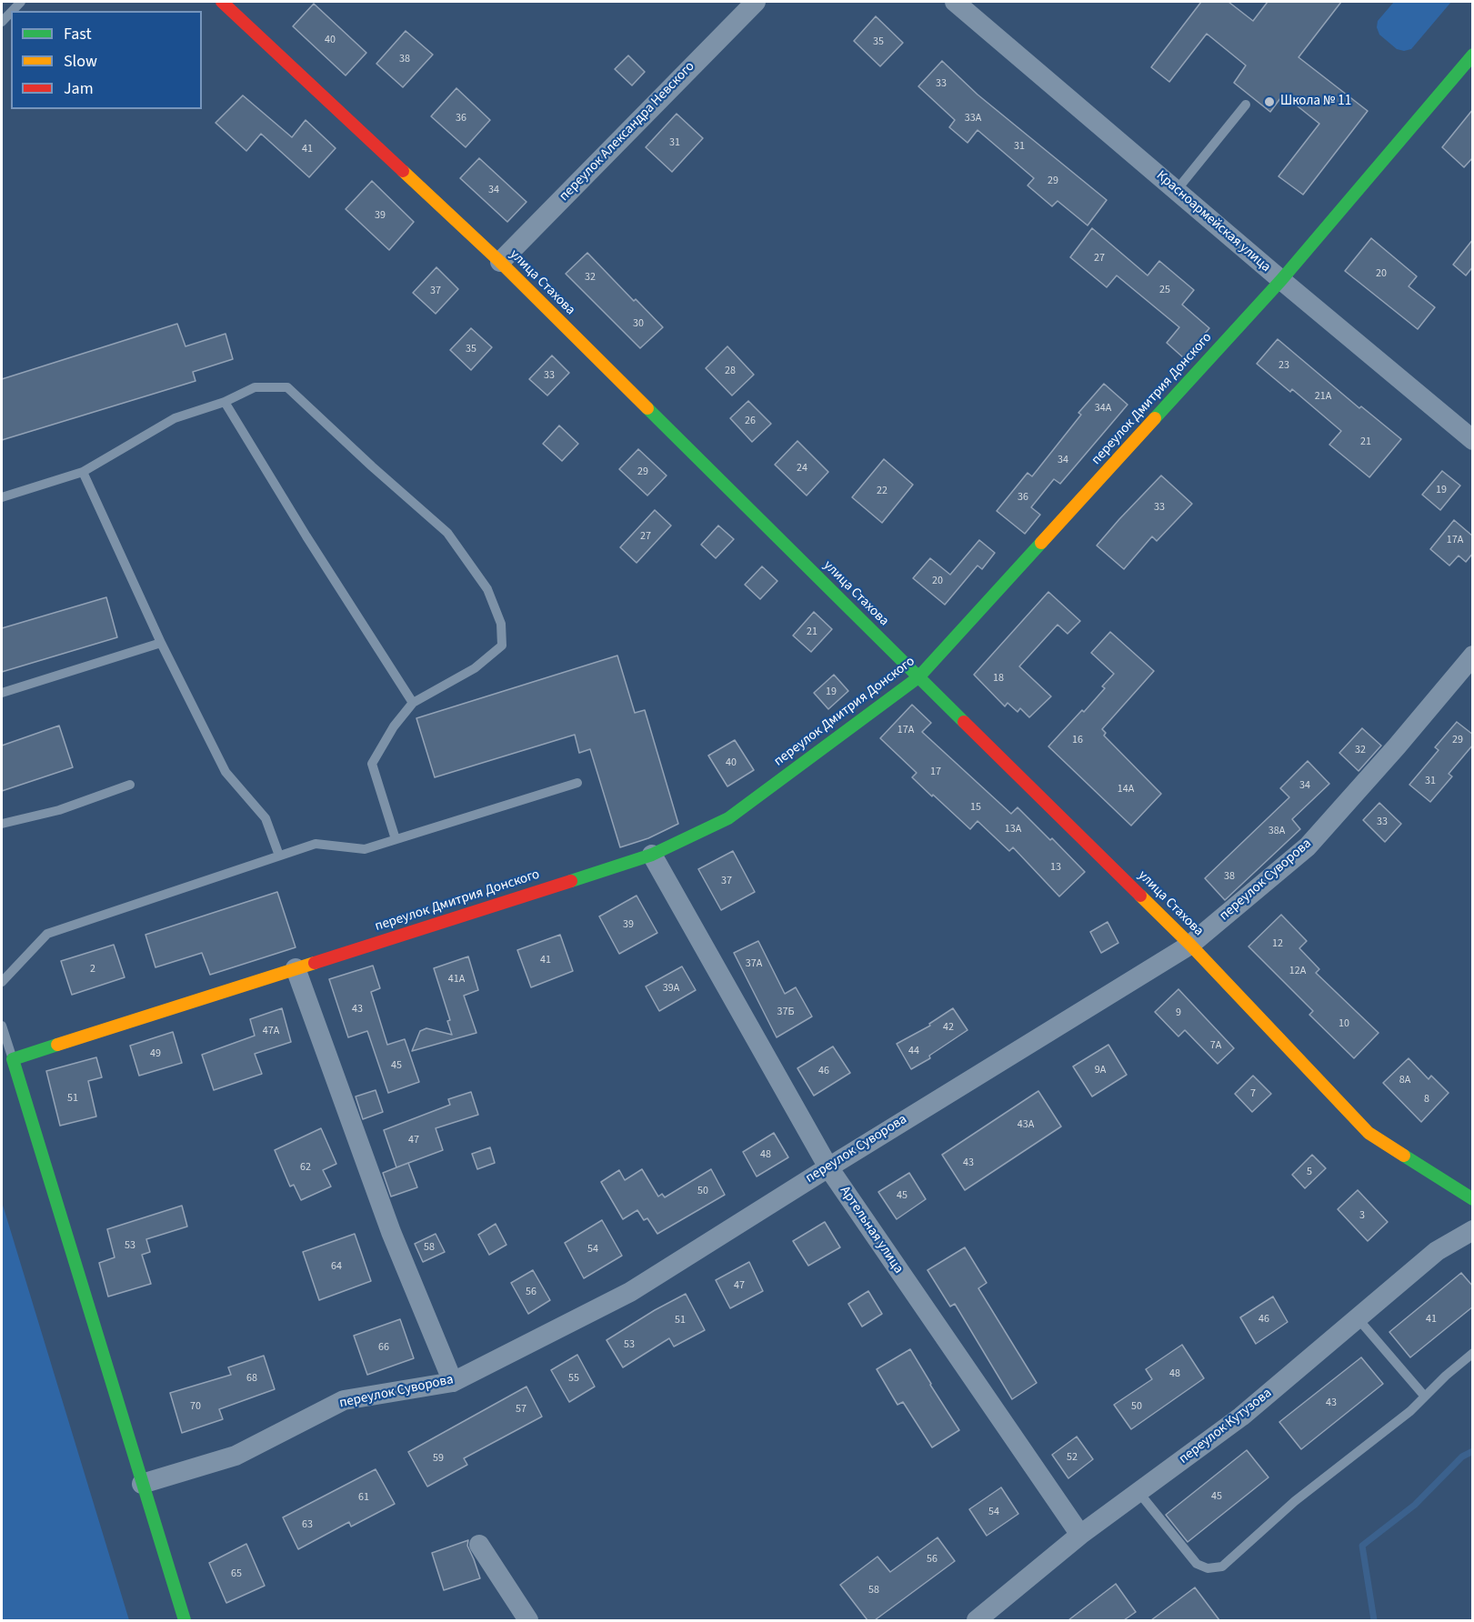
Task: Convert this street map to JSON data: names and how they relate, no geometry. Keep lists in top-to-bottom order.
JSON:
{
  "streets": {
    "street": [
      "переулок Александра Невского",
      "Красноармейская улица",
      "улица Стахова",
      "переулок Дмитрия Донского",
      "переулок Суворова",
      "Артельная улица",
      "переулок Кутузова"
    ]
  },
  "crossings": [
    ["переулок Александра Невского", "улица Стахова"],
    ["Красноармейская улица", "переулок Дмитрия Донского"],
    ["улица Стахова", "переулок Дмитрия Донского"],
    ["улица Стахова", "переулок Суворова"],
    ["переулок Дмитрия Донского", "Артельная улица"],
    ["переулок Суворова", "Артельная улица"],
    ["Артельная улица", "переулок Кутузова"]
  ],
  "places": ["Школа № 11"],
  "house_numbers": [
    "40",
    "35",
    "38",
    "33",
    "36",
    "33А",
    "31",
    "31",
    "41",
    "29",
    "34",
    "39",
    "27",
    "20",
    "32",
    "25",
    "37",
    "30",
    "35",
    "23",
    "28",
    "33",
    "21А",
    "34А",
    "26",
    "21",
    "34",
    "24",
    "29",
    "19",
    "22",
    "36",
    "33",
    "27",
    "17А",
    "20",
    "21",
    "18",
    "19",
    "17А",
    "16",
    "29",
    "32",
    "40",
    "17",
    "31",
    "34",
    "14А",
    "15",
    "33",
    "13А",
    "38А",
    "13",
    "38",
    "37",
    "39",
    "12",
    "41",
    "37А",
    "2",
    "12А",
    "41А",
    "39А",
    "43",
    "37Б",
    "9",
    "10",
    "42",
    "47А",
    "7А",
    "44",
    "49",
    "45",
    "9А",
    "46",
    "8А",
    "7",
    "51",
    "8",
    "43А",
    "47",
    "48",
    "43",
    "62",
    "5",
    "50",
    "45",
    "3",
    "53",
    "58",
    "54",
    "64",
    "47",
    "56",
    "46",
    "41",
    "51",
    "53",
    "66",
    "48",
    "68",
    "55",
    "43",
    "70",
    "50",
    "57",
    "52",
    "59",
    "45",
    "61",
    "54",
    "63",
    "56",
    "65",
    "58"
  ],
  "legend": ["Fast", "Slow", "Jam"]
}
